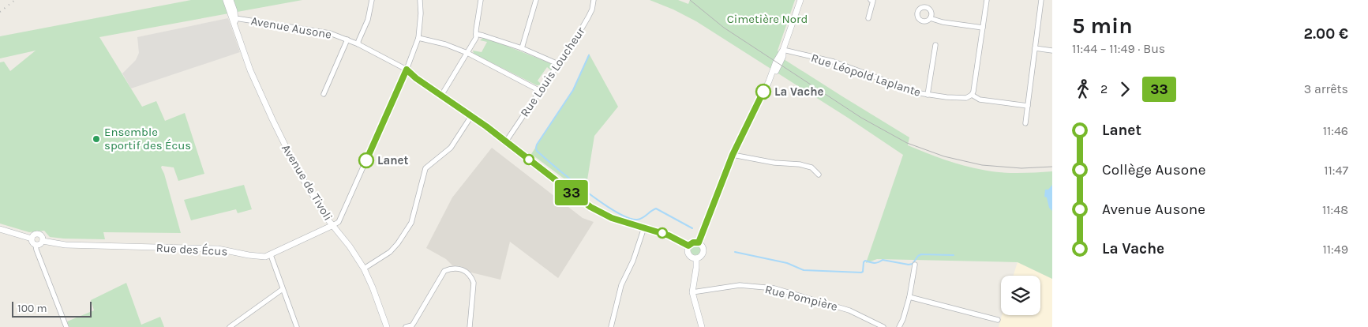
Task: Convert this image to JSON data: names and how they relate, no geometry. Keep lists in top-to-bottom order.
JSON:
{
  "streets": {
    "street": [
      "Avenue Ausone",
      "Rue Louis Loucheur",
      "Rue Léopold Laplante",
      "Avenue de Tivoli",
      "Rue des Écus",
      "Rue Pompière"
    ]
  },
  "crossings": [
    ["Avenue Ausone", "Rue Louis Loucheur"],
    ["Avenue Ausone", "Avenue de Tivoli"],
    ["Avenue de Tivoli", "Rue des Écus"]
  ],
  "parks": ["Cimetière Nord"],
  "places": ["La Vache", "Ensemble sportif des Écus", "Lanet"],
  "lines": ["bus line 33"],
  "scale_bar": "100 m",
  "page": {
    "on_map": "33",
    "heading": ["5 min", "11:44 – 11:49 · Bus", "2.00 €"],
    "legs": ["2", "33", "3 arrêts"],
    "list": [
      {
        "name": "Lanet",
        "value": "11:46"
      },
      {
        "name": "Collège Ausone",
        "value": "11:47"
      },
      {
        "name": "Avenue Ausone",
        "value": "11:48"
      },
      {
        "name": "La Vache",
        "value": "11:49"
      }
    ],
    "scale": "100 m"
  }
}
